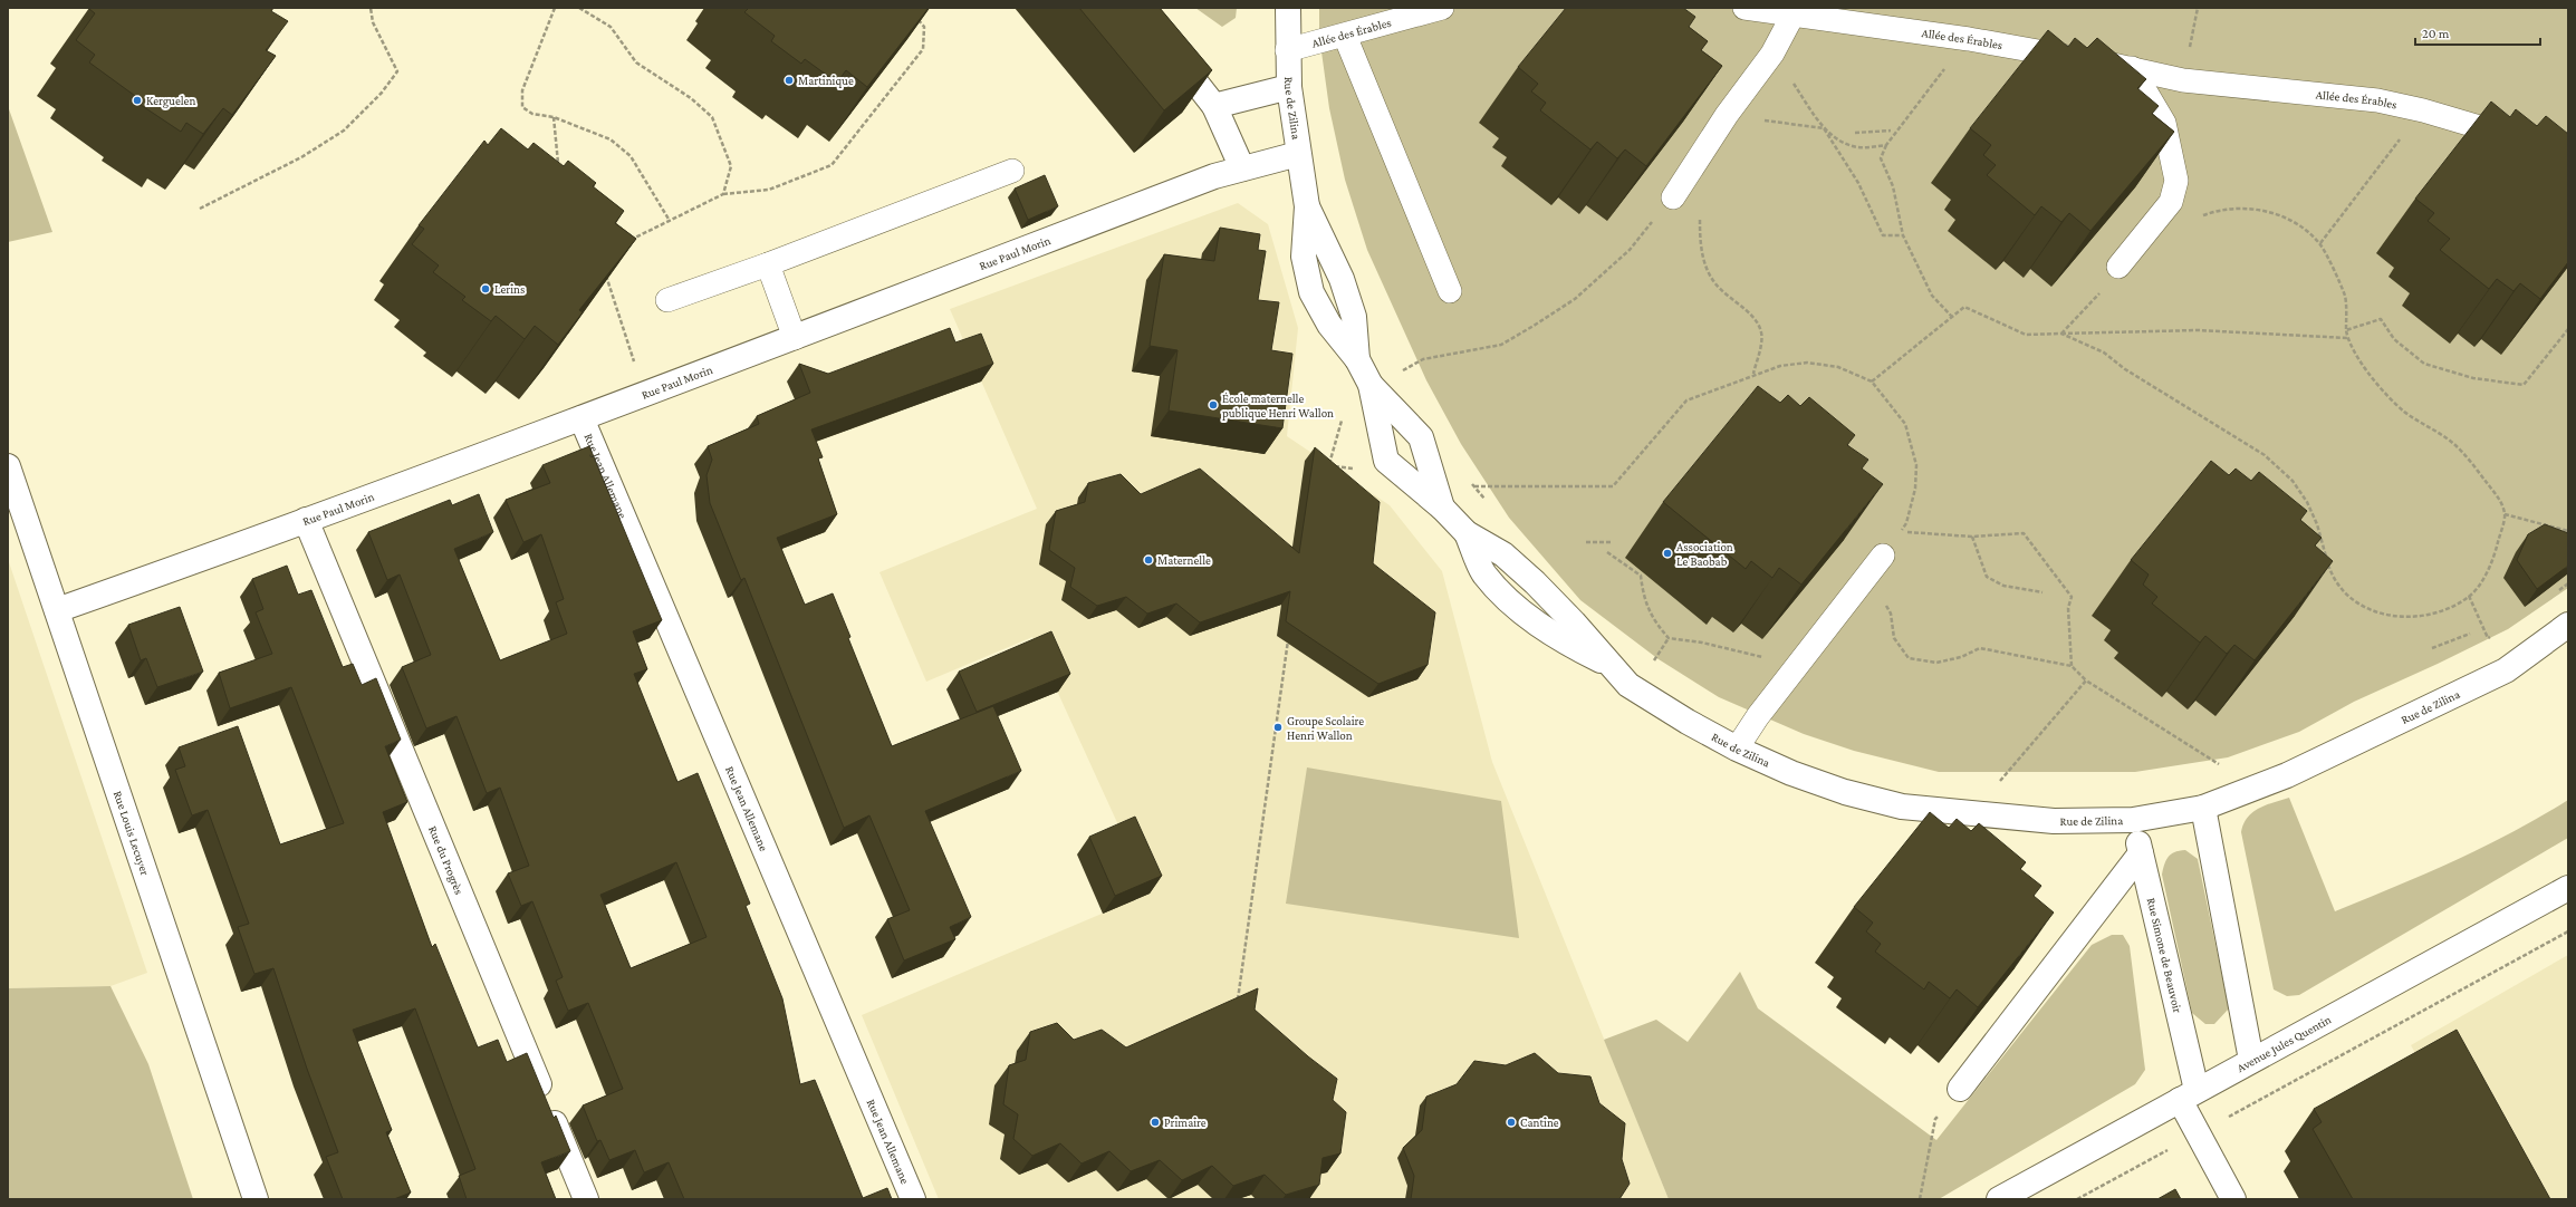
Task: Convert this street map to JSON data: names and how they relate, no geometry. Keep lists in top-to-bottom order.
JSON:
{
  "streets": {
    "street": [
      "Rue de Zilina",
      "Rue Paul Morin",
      "Rue Jean Allemane",
      "Rue Louis Lecuyer",
      "Rue du Progrès",
      "Rue Simone de Beauvoir",
      "Avenue Jules Quentin"
    ],
    "lane": ["Allée des Érables"]
  },
  "crossings": [
    ["Allée des Érables", "Rue de Zilina"],
    ["Rue de Zilina", "Rue Paul Morin"],
    ["Rue de Zilina", "Rue Simone de Beauvoir"],
    ["Rue Paul Morin", "Rue Jean Allemane"],
    ["Rue Paul Morin", "Rue Louis Lecuyer"],
    ["Rue Paul Morin", "Rue du Progrès"],
    ["Rue Simone de Beauvoir", "Avenue Jules Quentin"]
  ],
  "places": [
    "Martinique",
    "Kerguelen",
    "Lerins",
    "École maternelle publique Henri Wallon",
    "Association Le Baobab",
    "Maternelle",
    "Groupe Scolaire Henri Wallon",
    "Primaire",
    "Cantine"
  ],
  "scale_bar": "20 m"
}
